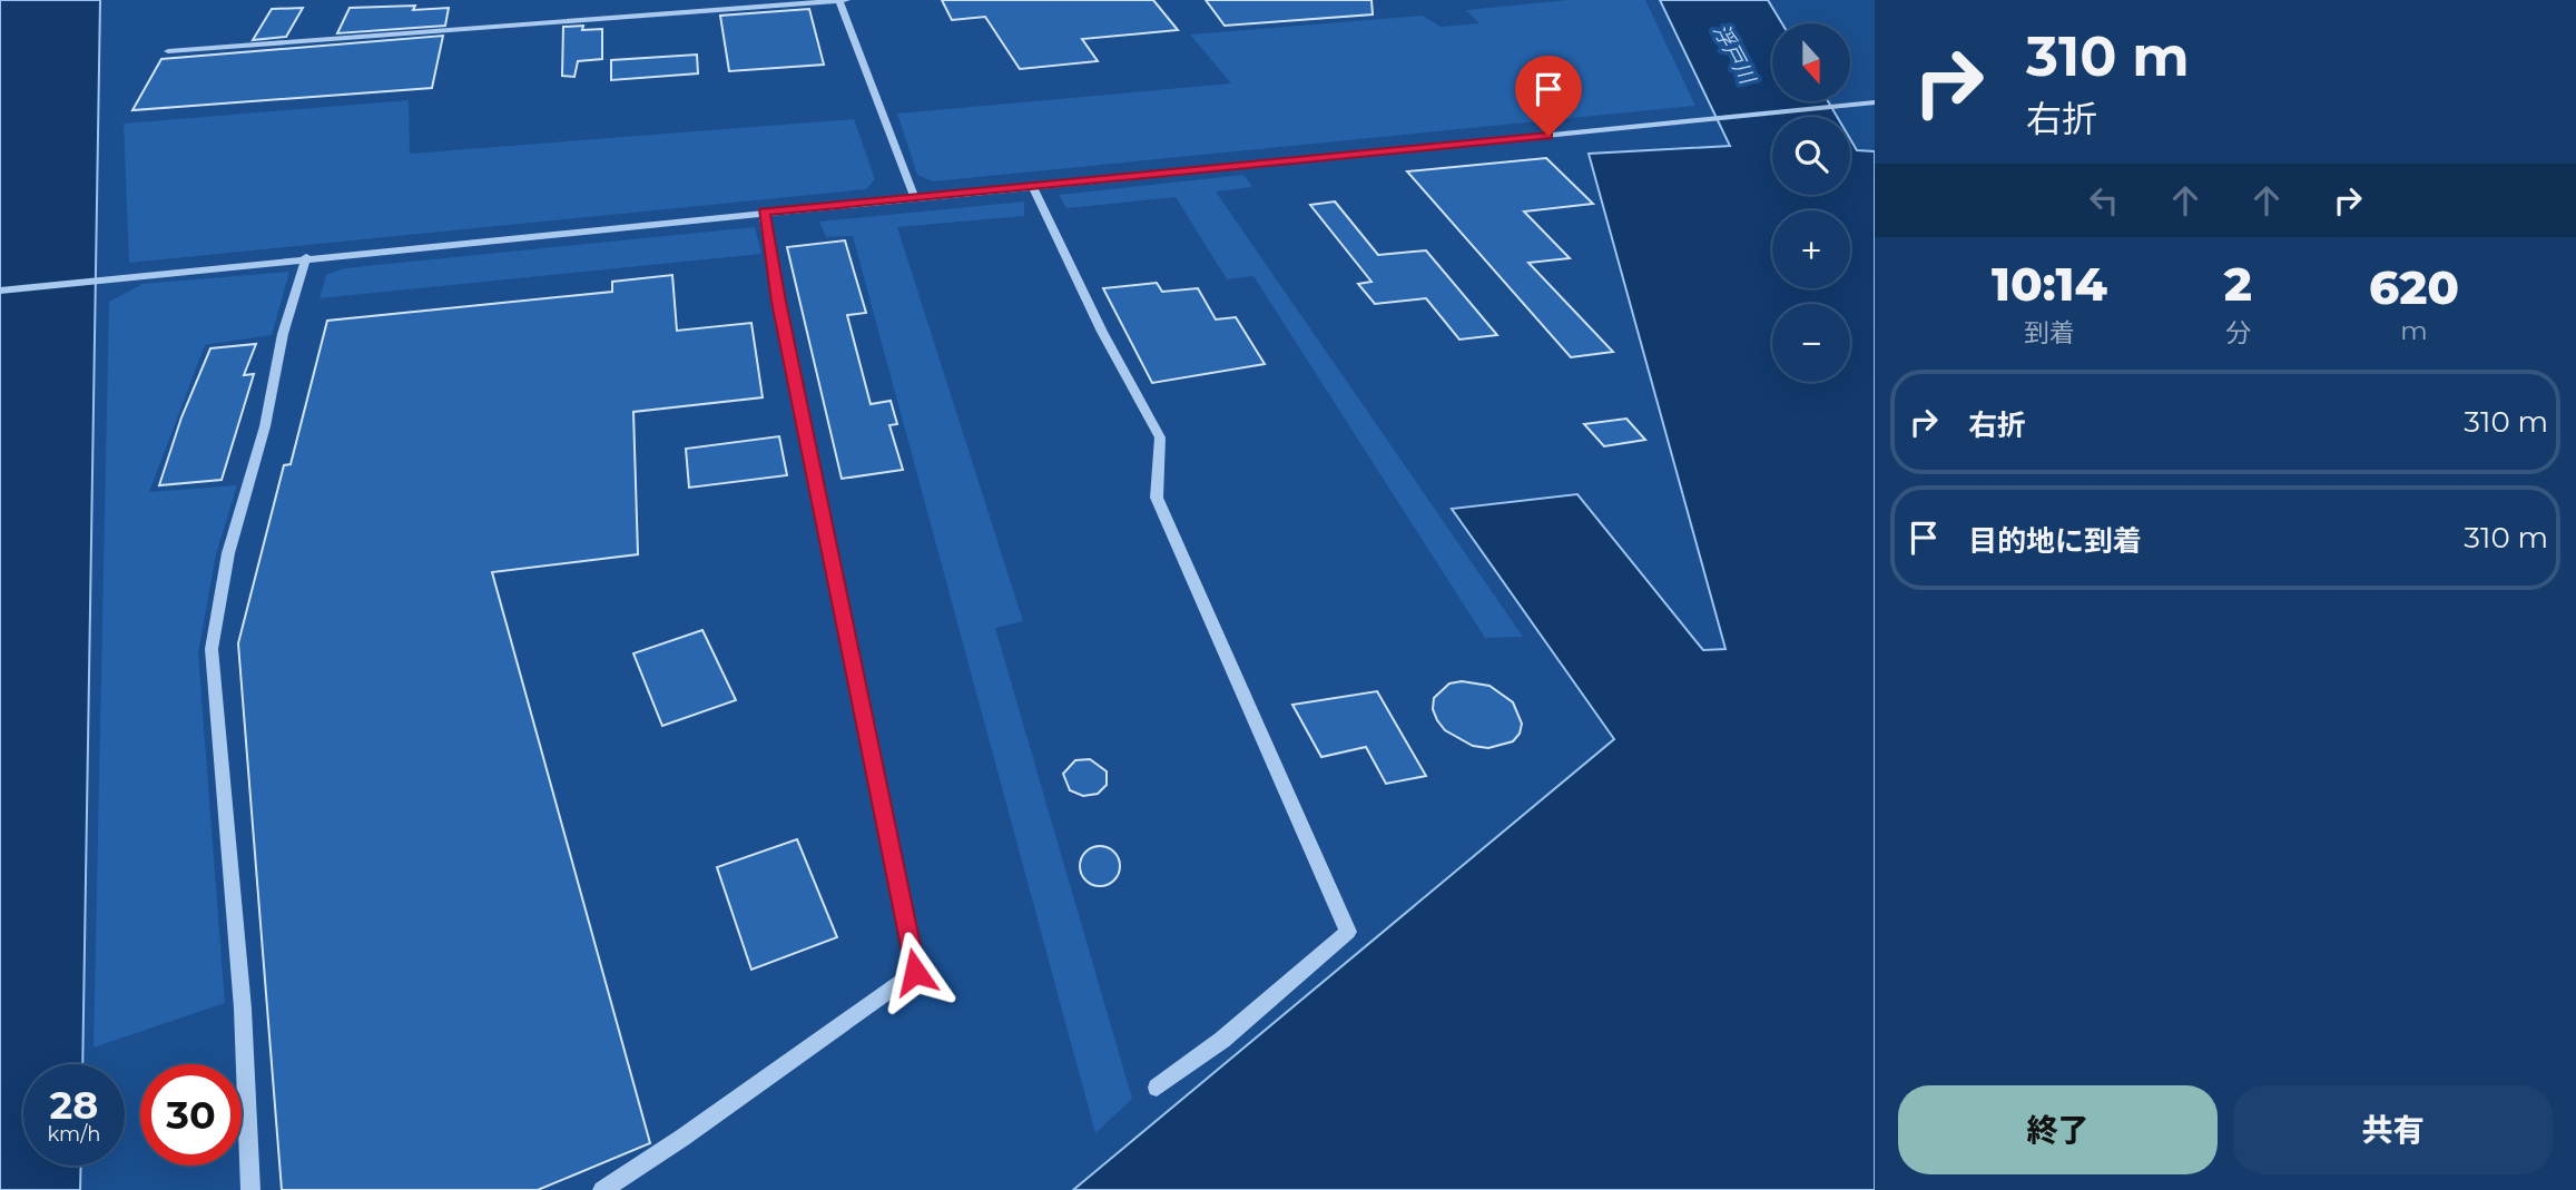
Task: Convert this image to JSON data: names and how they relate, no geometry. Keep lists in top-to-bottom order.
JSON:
{
  "water": ["浮戸川"],
  "north": "bottom",
  "page": {
    "turn": ["310 m", "右折"],
    "map_buttons": ["+", "−"],
    "eta": [
      "10:14",
      "到着",
      "2",
      "分",
      "620",
      "m"
    ],
    "list": [
      {
        "name": "右折",
        "value": "310 m"
      },
      {
        "name": "目的地に到着",
        "value": "310 m"
      }
    ],
    "speed": "28 km/h",
    "limit": "30",
    "buttons": ["終了", "共有"]
  }
}
